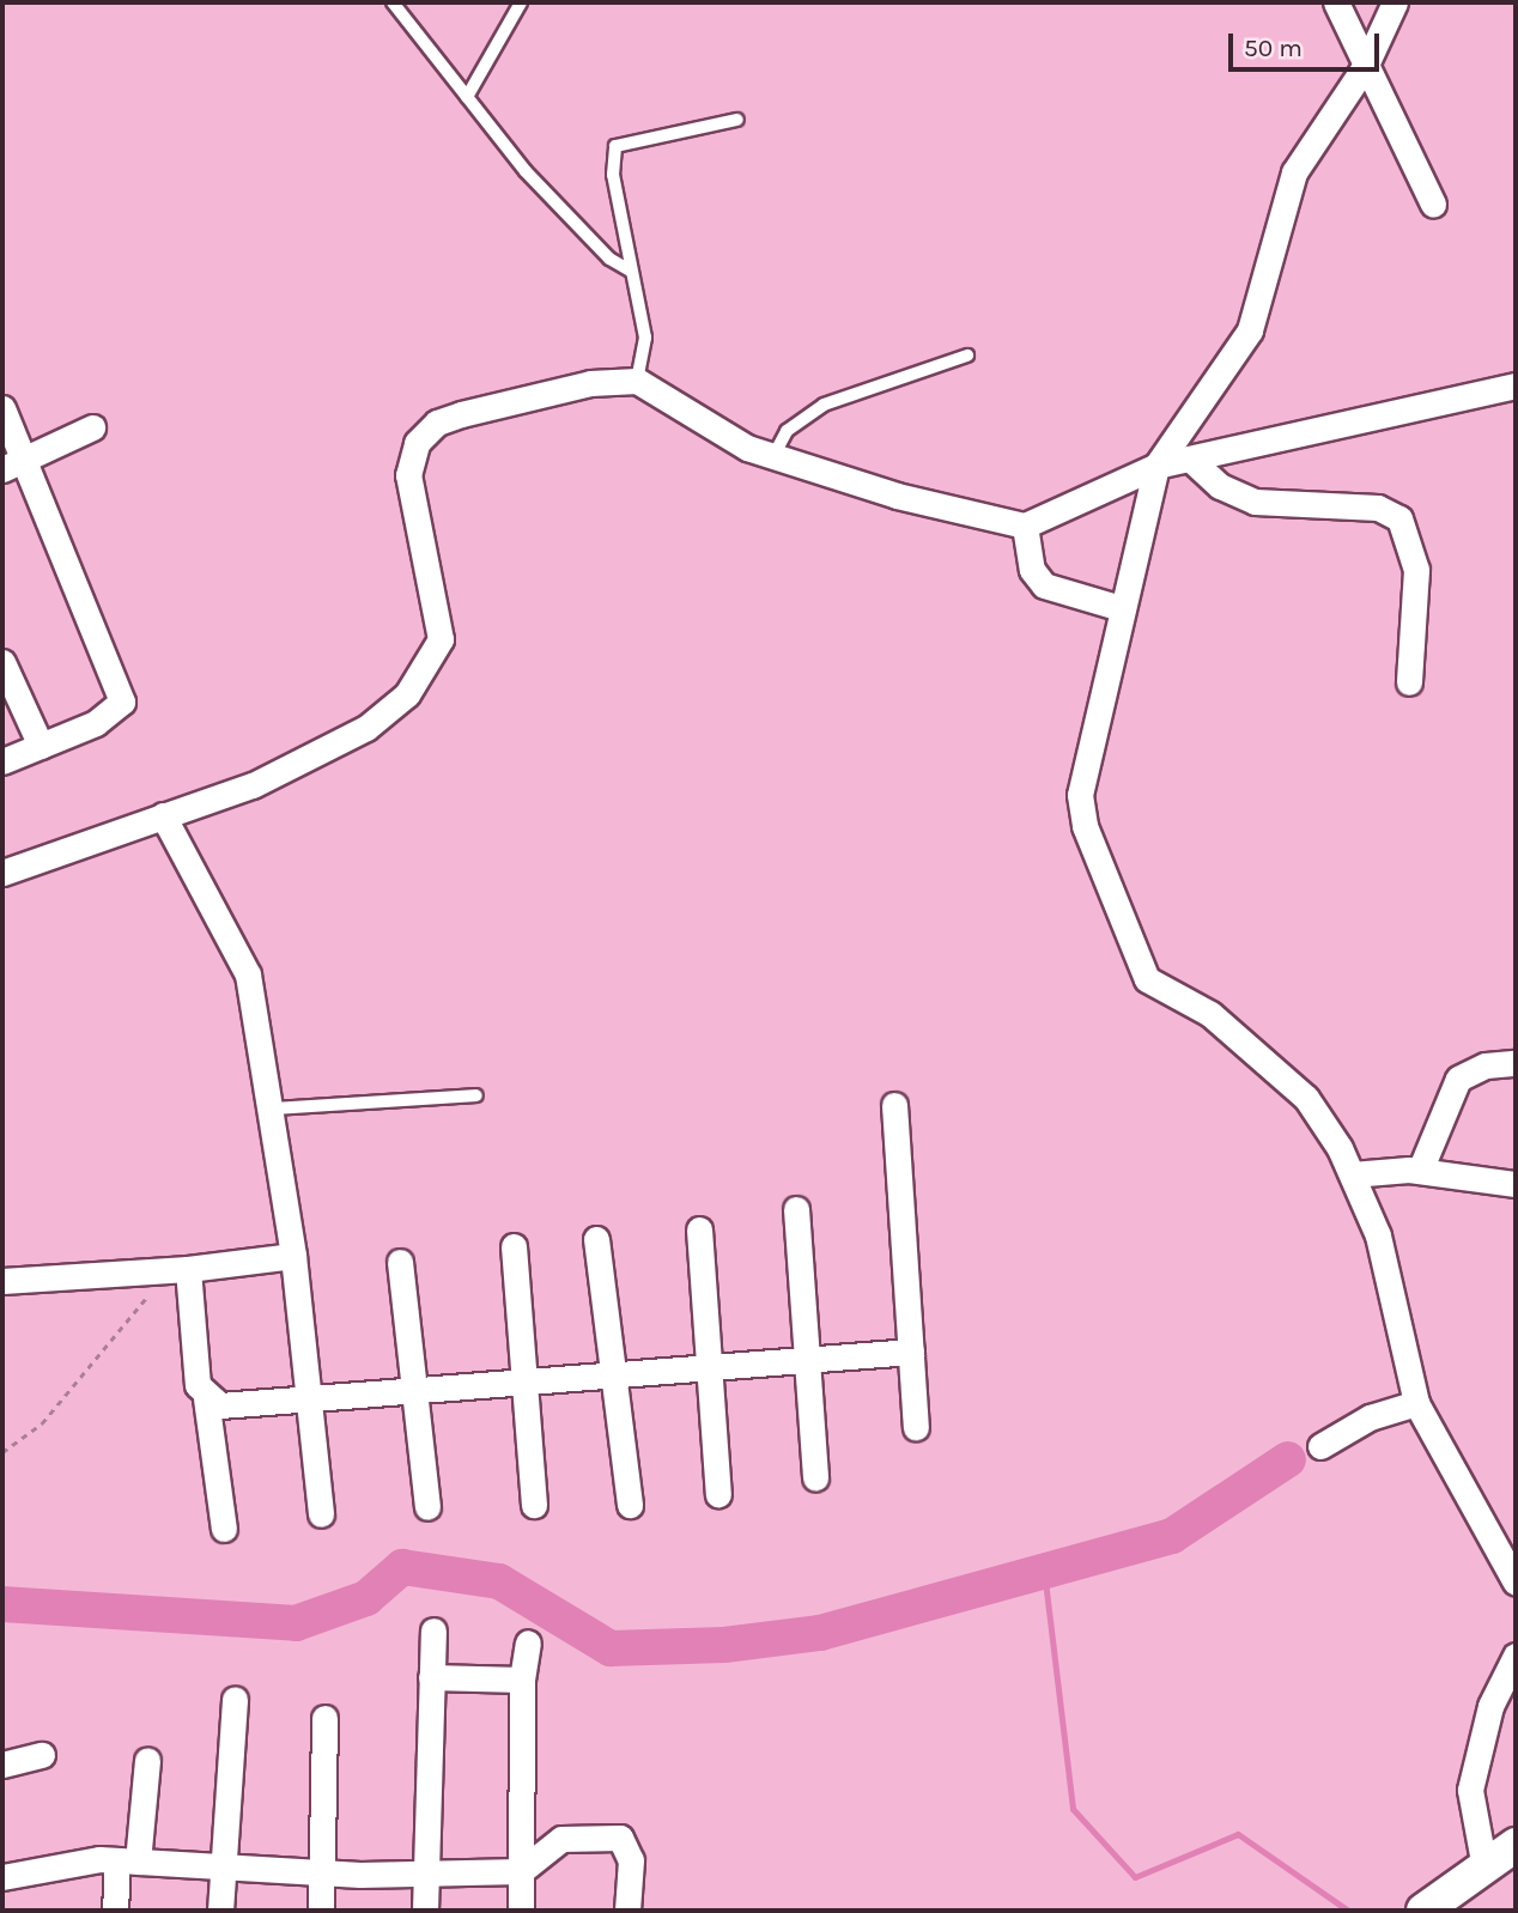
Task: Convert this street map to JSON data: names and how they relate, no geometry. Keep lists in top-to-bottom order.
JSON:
{
  "scale_bar": "50 m"
}
